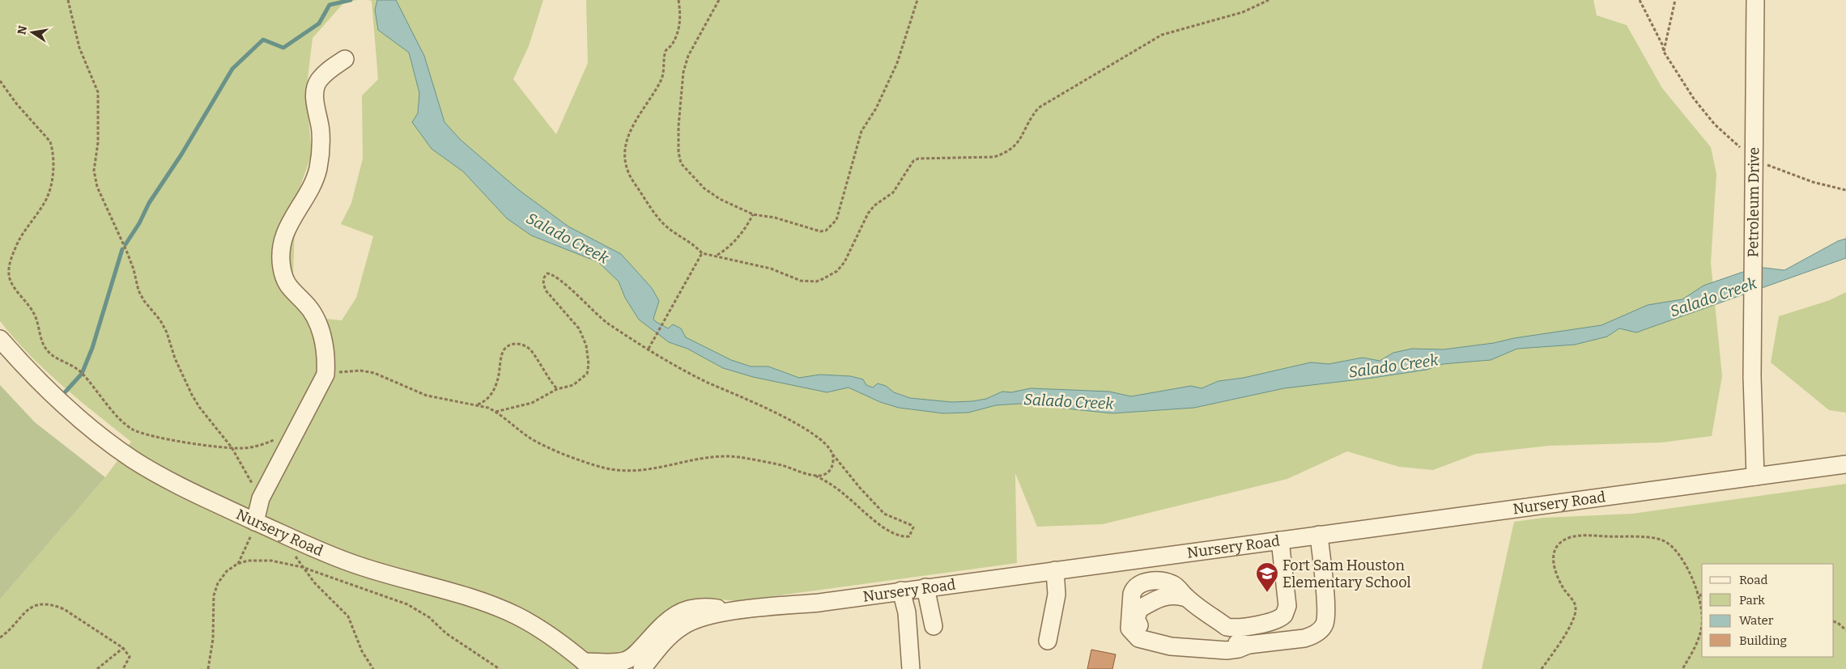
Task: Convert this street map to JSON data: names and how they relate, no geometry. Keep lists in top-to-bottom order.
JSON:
{
  "streets": {
    "street": ["Petroleum Drive", "Nursery Road"]
  },
  "crossings": [
    ["Petroleum Drive", "Nursery Road"]
  ],
  "water": ["Salado Creek"],
  "places": {
    "school or university": ["Fort Sam Houston Elementary School"]
  },
  "legend": [
    "Road",
    "Park",
    "Water",
    "Building"
  ],
  "north": "left"
}
